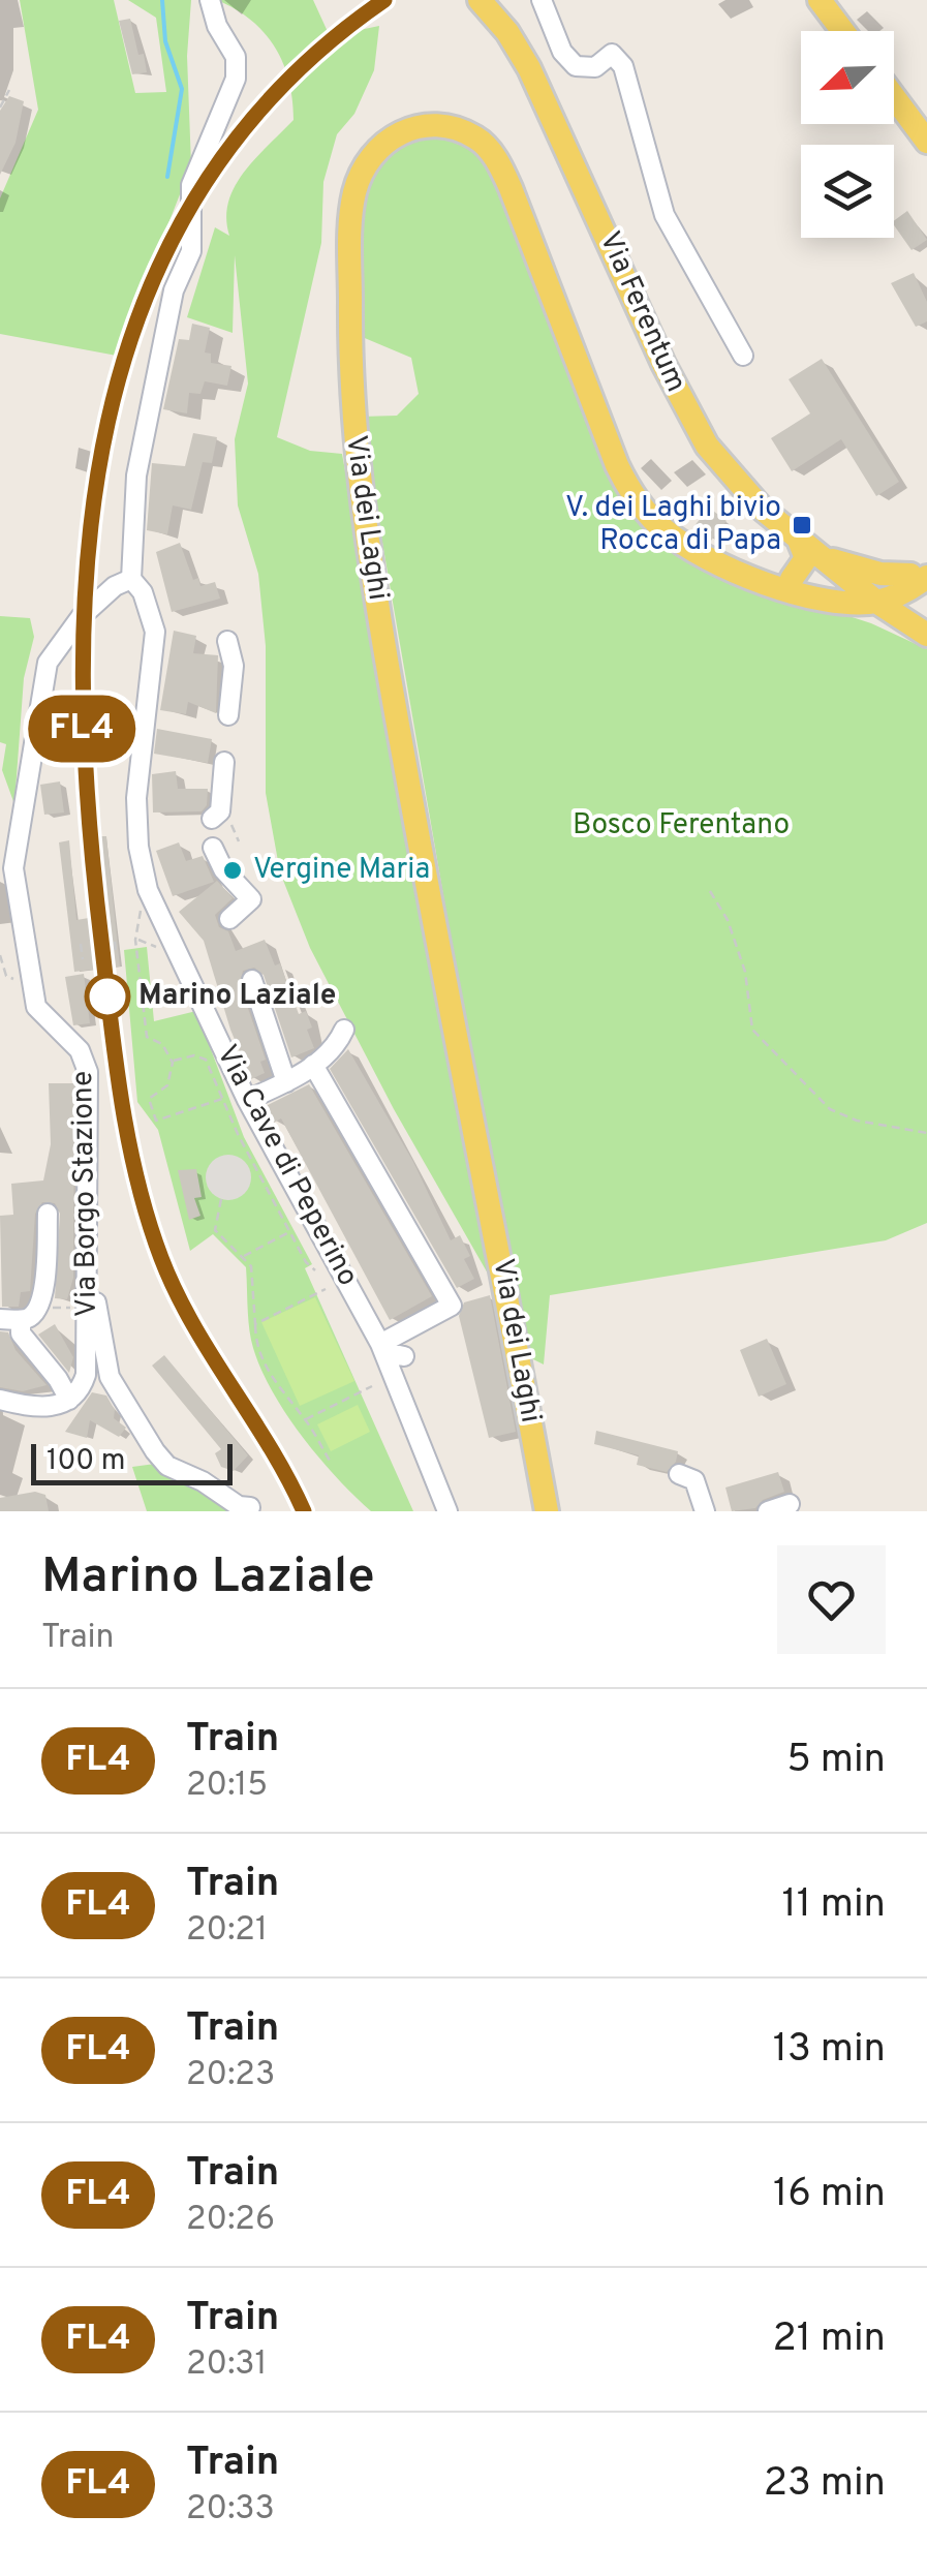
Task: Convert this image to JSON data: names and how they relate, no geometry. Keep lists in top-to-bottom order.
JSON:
{
  "streets": {
    "main road": ["Via Ferentum", "Via dei Laghi"],
    "street": ["Via Cave di Peperino", "Via Borgo Stazione"]
  },
  "crossings": [
    ["Via Ferentum", "Via dei Laghi"]
  ],
  "parks": ["Bosco Ferentano"],
  "places": {
    "transit": ["V. dei Laghi bivio Rocca di Papa"],
    "other": ["Vergine Maria", "Marino Laziale"]
  },
  "scale_bar": "100 m",
  "north": "bottom left",
  "page": {
    "on_map": "FL4",
    "scale": "100 m",
    "heading": ["Marino Laziale", "Train"],
    "list": [
      {
        "mark": "FL4",
        "name": "Train",
        "note": "20:15",
        "value": "5 min"
      },
      {
        "mark": "FL4",
        "name": "Train",
        "note": "20:21",
        "value": "11 min"
      },
      {
        "mark": "FL4",
        "name": "Train",
        "note": "20:23",
        "value": "13 min"
      },
      {
        "mark": "FL4",
        "name": "Train",
        "note": "20:26",
        "value": "16 min"
      },
      {
        "mark": "FL4",
        "name": "Train",
        "note": "20:31",
        "value": "21 min"
      },
      {
        "mark": "FL4",
        "name": "Train",
        "note": "20:33",
        "value": "23 min"
      }
    ]
  }
}
